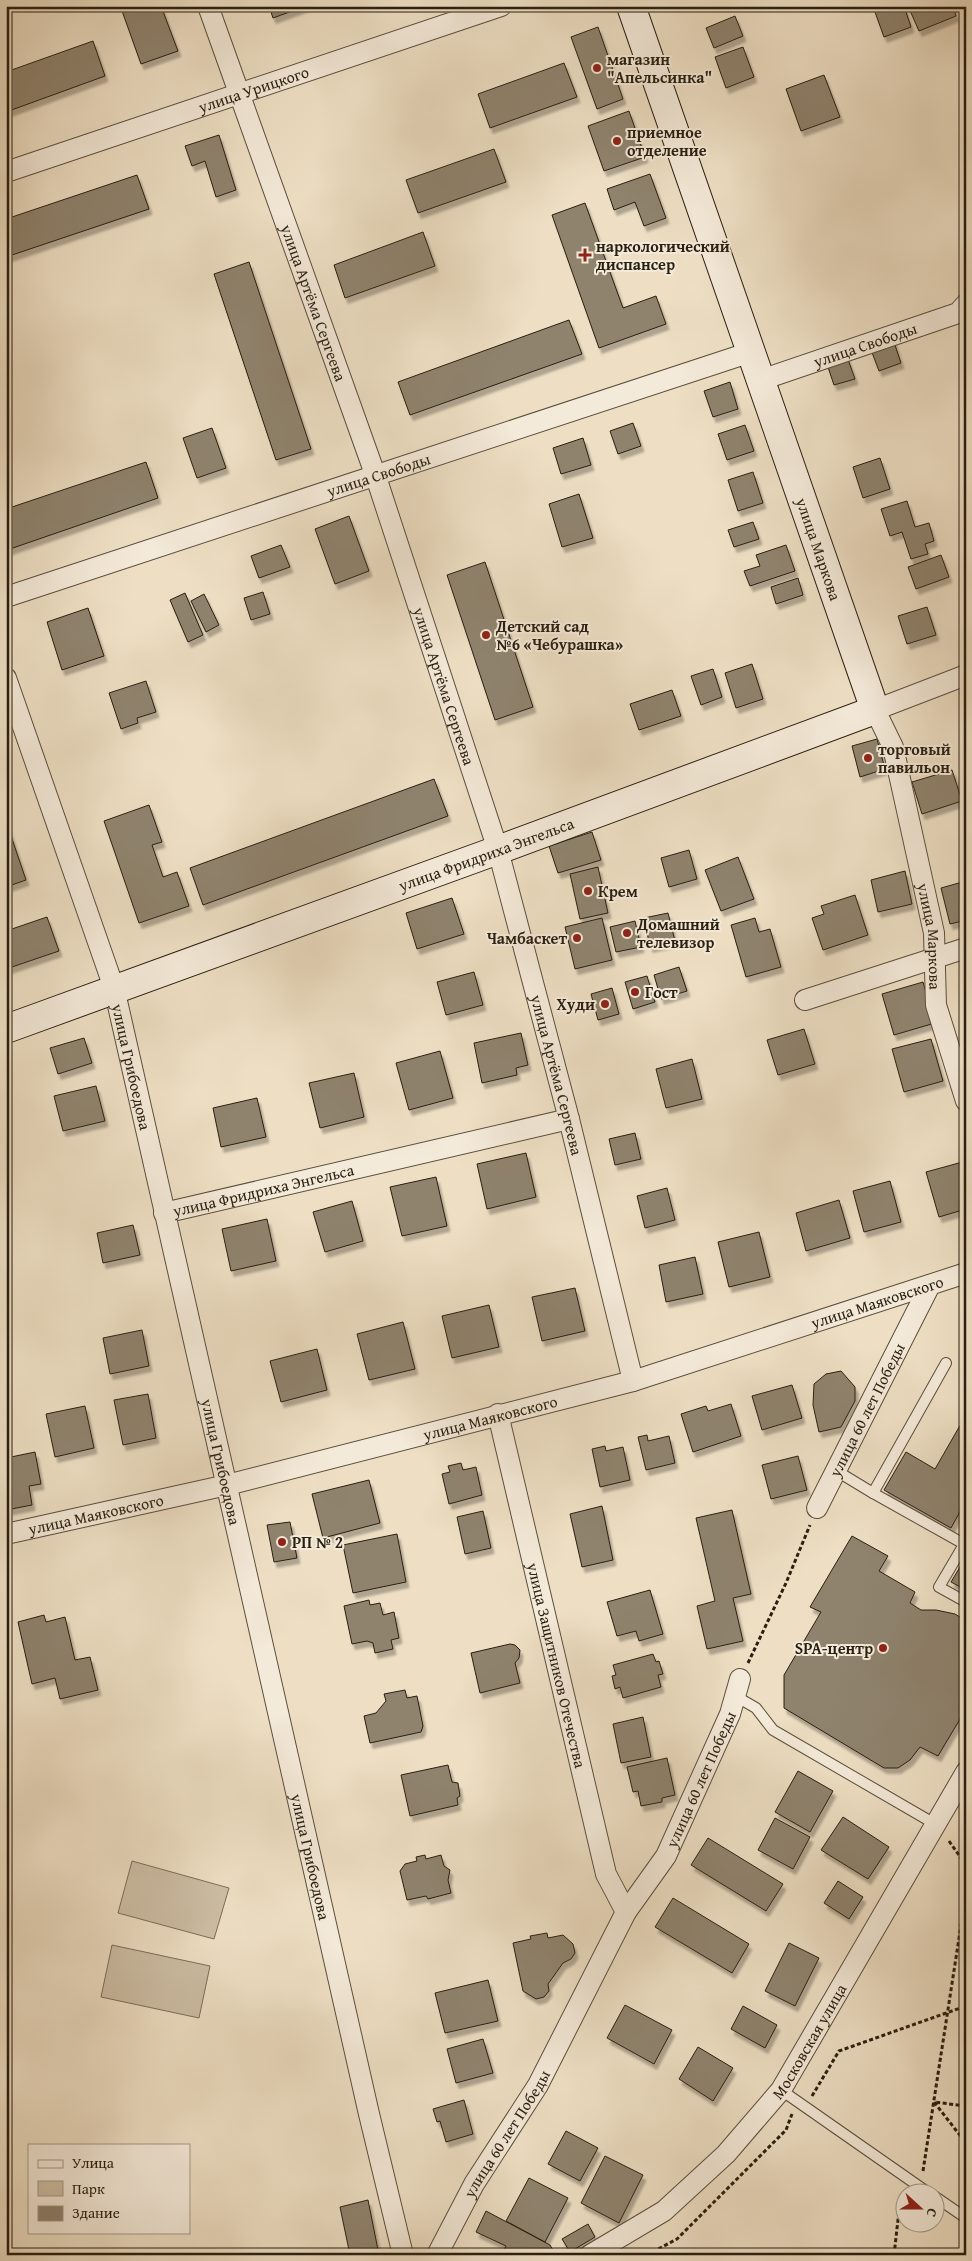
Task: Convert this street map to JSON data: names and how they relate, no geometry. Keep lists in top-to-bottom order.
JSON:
{
  "streets": {
    "street": [
      "улица Урицкого",
      "улица Артёма Сергеева",
      "улица Свободы",
      "улица Маркова",
      "улица Фридриха Энгельса",
      "улица Грибоедова",
      "улица Маяковского",
      "улица 60 лет Победы",
      "улица Защитников Отечества",
      "Московская улица"
    ]
  },
  "crossings": [
    ["улица Урицкого", "улица Артёма Сергеева"],
    ["улица Артёма Сергеева", "улица Свободы"],
    ["улица Артёма Сергеева", "улица Фридриха Энгельса"],
    ["улица Артёма Сергеева", "улица Маяковского"],
    ["улица Свободы", "улица Маркова"],
    ["улица Маркова", "улица Фридриха Энгельса"],
    ["улица Фридриха Энгельса", "улица Грибоедова"],
    ["улица Грибоедова", "улица Маяковского"],
    ["улица Маяковского", "улица 60 лет Победы"],
    ["улица Маяковского", "улица Защитников Отечества"],
    ["улица 60 лет Победы", "улица Защитников Отечества"]
  ],
  "places": {
    "other": [
      "магазин \"Апельсинка\"",
      "приемное отделение",
      "Детский сад №6 «Чебурашка»",
      "торговый павильон",
      "Крем",
      "Домашний телевизор",
      "Чамбаскет",
      "Гост",
      "Худи",
      "РП № 2",
      "SPA-центр"
    ],
    "health": ["наркологический диспансер"]
  },
  "legend": ["Улица", "Парк", "Здание"],
  "north": "right"
}
